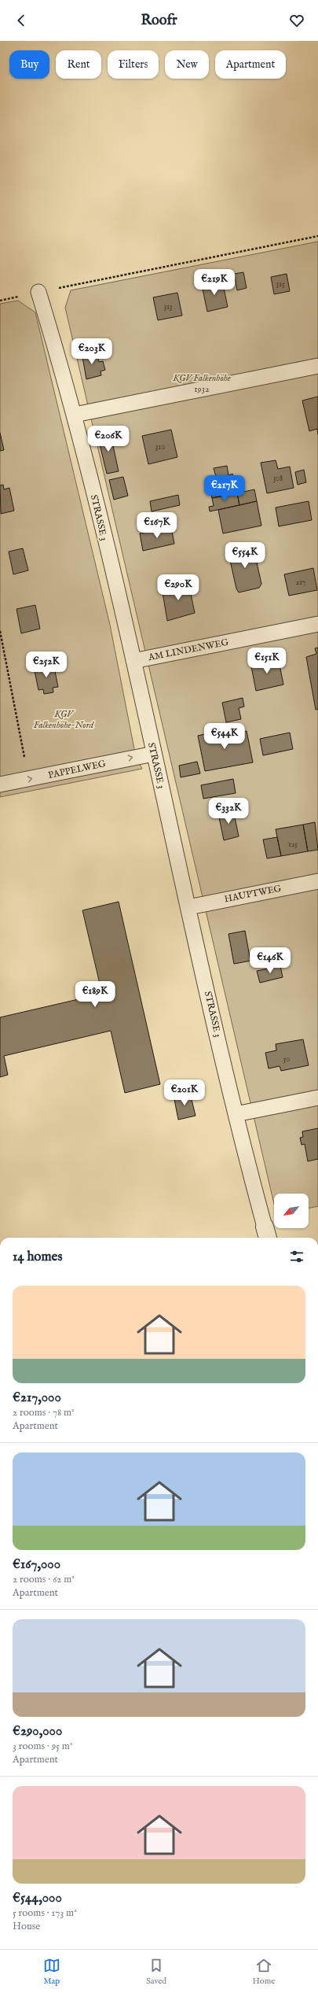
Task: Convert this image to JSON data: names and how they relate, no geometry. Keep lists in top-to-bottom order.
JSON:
{
  "streets": {
    "lane": [
      "STRASSE 3",
      "AM LINDENWEG",
      "PAPPELWEG",
      "HAUPTWEG"
    ]
  },
  "crossings": [
    ["STRASSE 3", "AM LINDENWEG"],
    ["STRASSE 3", "PAPPELWEG"],
    ["STRASSE 3", "HAUPTWEG"]
  ],
  "one_way": ["PAPPELWEG"],
  "parks": ["KGV Falkenhöhe 1932", "KGV Falkenhöhe-Nord"],
  "house_numbers": [
    "315",
    "313",
    "310",
    "308",
    "217",
    "125",
    "50"
  ],
  "north": "bottom left",
  "page": {
    "header": "Roofr",
    "chip": [
      "Buy",
      "Rent",
      "Filters",
      "New",
      "Apartment"
    ],
    "price": [
      "€219K",
      "€203K",
      "€206K",
      "€217K",
      "€167K",
      "€554K",
      "€290K",
      "€151K",
      "€252K",
      "€544K",
      "€332K",
      "€146K",
      "€189K",
      "€201K"
    ],
    "heading": "14 homes",
    "list": [
      {
        "name": "€217,000",
        "note": "2 rooms · 78 m² · Apartment"
      },
      {
        "name": "€167,000",
        "note": "2 rooms · 62 m² · Apartment"
      },
      {
        "name": "€290,000",
        "note": "3 rooms · 95 m² · Apartment"
      },
      {
        "name": "€544,000",
        "note": "5 rooms · 173 m² · House"
      }
    ],
    "tabs": ["Map", "Saved", "Home"]
  }
}
